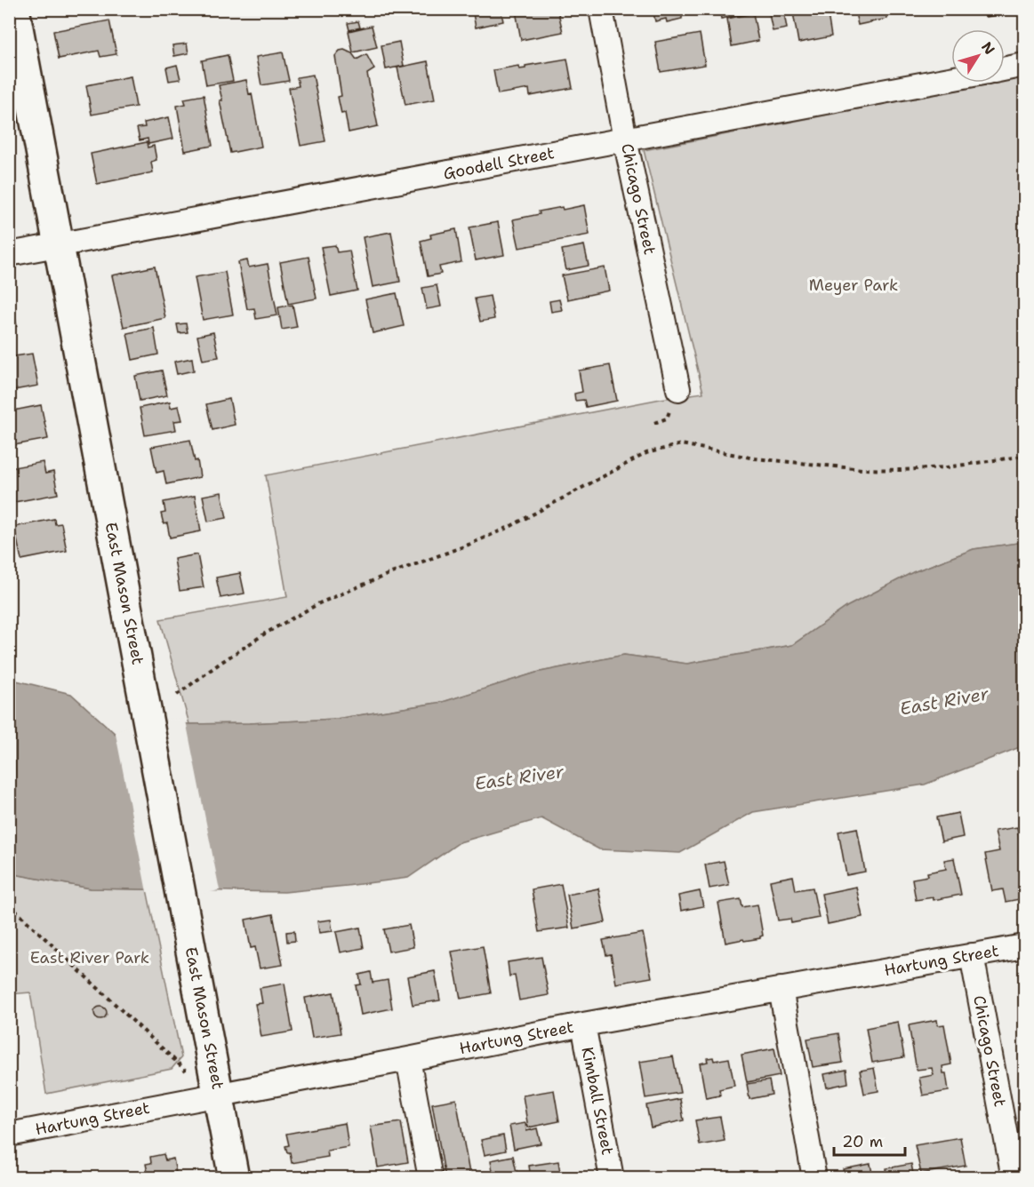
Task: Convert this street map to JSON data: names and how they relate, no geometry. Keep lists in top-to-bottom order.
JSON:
{
  "streets": {
    "main road": ["East Mason Street"],
    "street": [
      "Goodell Street",
      "Chicago Street",
      "Hartung Street",
      "Kimball Street"
    ]
  },
  "crossings": [
    ["Goodell Street", "Chicago Street"],
    ["Goodell Street", "East Mason Street"],
    ["Chicago Street", "Hartung Street"],
    ["East Mason Street", "Hartung Street"],
    ["Hartung Street", "Kimball Street"]
  ],
  "water": ["East River"],
  "parks": ["Meyer Park", "East River Park"],
  "scale_bar": "20 m",
  "north": "top right"
}
